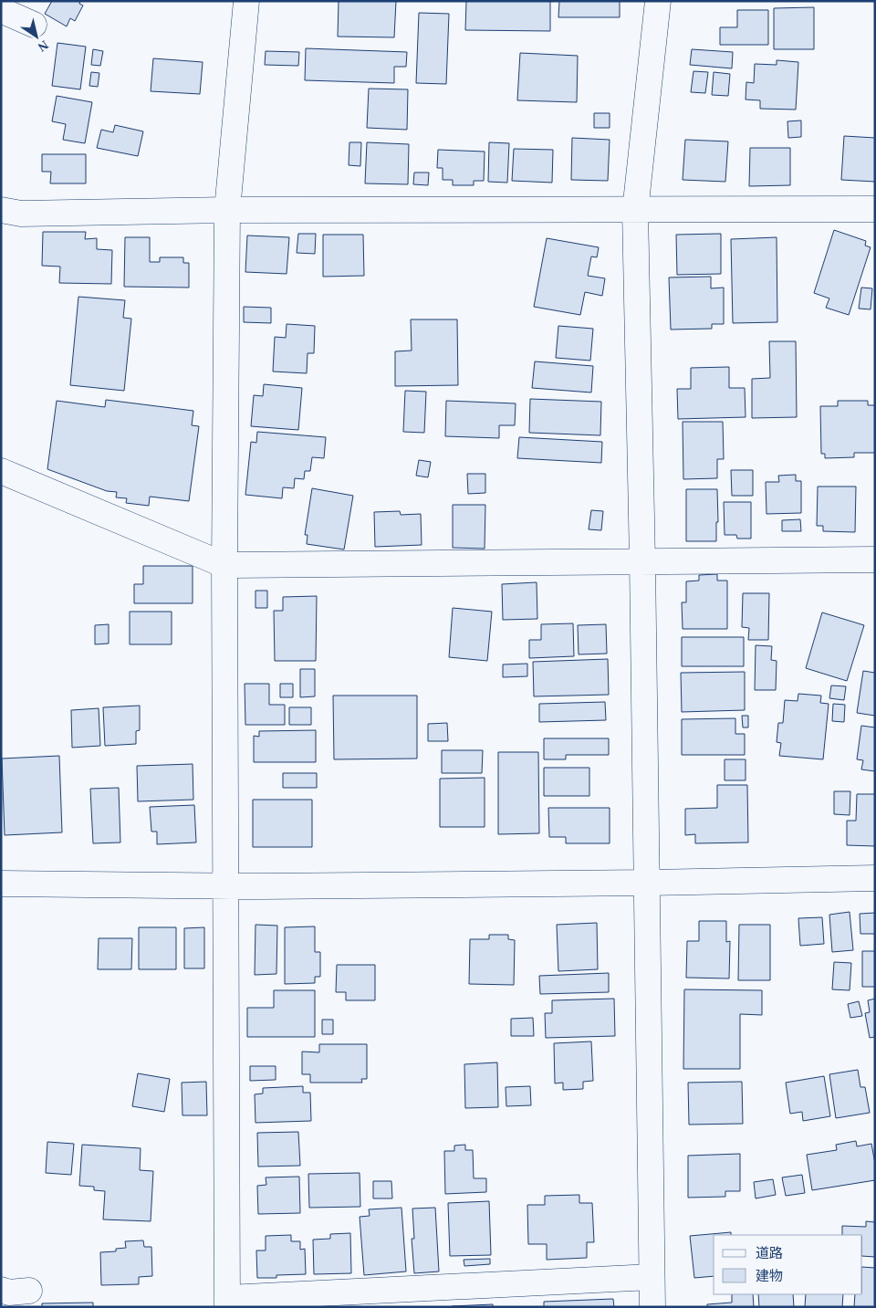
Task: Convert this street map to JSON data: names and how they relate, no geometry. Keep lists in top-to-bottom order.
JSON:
{
  "legend": ["道路", "建物"],
  "north": "bottom right"
}
